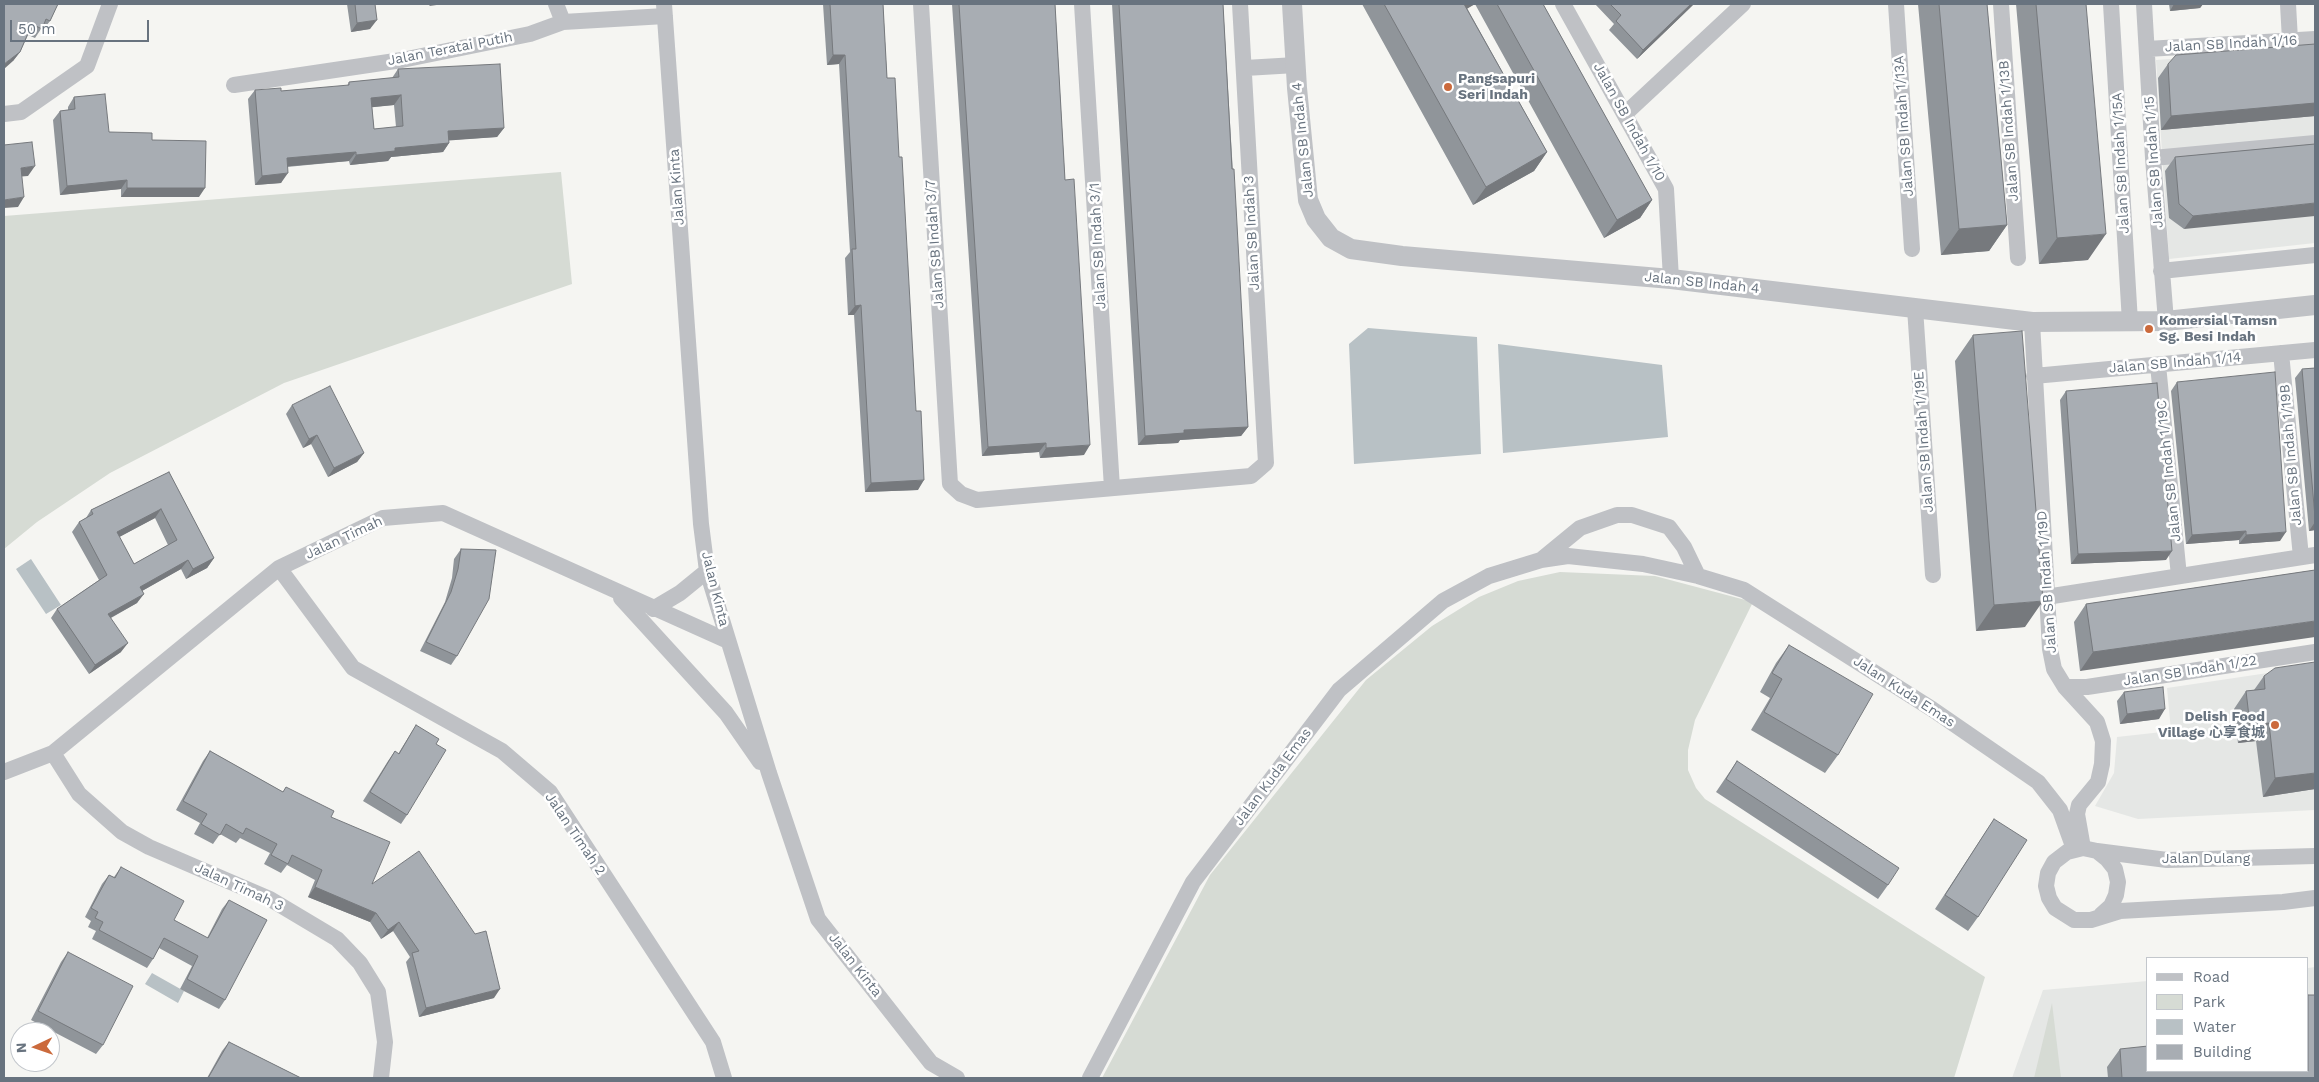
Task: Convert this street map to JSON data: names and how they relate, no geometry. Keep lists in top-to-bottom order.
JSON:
{
  "streets": {
    "street": [
      "Jalan SB Indah 1/16",
      "Jalan Teratai Putih",
      "Jalan SB Indah 1/10",
      "Jalan SB Indah 1/13A",
      "Jalan SB Indah 1/13B",
      "Jalan SB Indah 4",
      "Jalan SB Indah 1/15",
      "Jalan SB Indah 1/15A",
      "Jalan Kinta",
      "Jalan SB Indah 3",
      "Jalan SB Indah 3/7",
      "Jalan SB Indah 3/1",
      "Jalan SB Indah 1/14",
      "Jalan SB Indah 1/19E",
      "Jalan SB Indah 1/19B",
      "Jalan SB Indah 1/19C",
      "Jalan Timah",
      "Jalan SB Indah 1/19D",
      "Jalan SB Indah 1/22",
      "Jalan Kuda Emas",
      "Jalan Timah 2",
      "Jalan Dulang",
      "Jalan Timah 3"
    ]
  },
  "crossings": [
    ["Jalan SB Indah 1/16", "Jalan SB Indah 1/15"],
    ["Jalan Teratai Putih", "Jalan Kinta"],
    ["Jalan SB Indah 1/10", "Jalan SB Indah 4"],
    ["Jalan SB Indah 4", "Jalan SB Indah 1/15"],
    ["Jalan SB Indah 4", "Jalan SB Indah 1/15A"],
    ["Jalan SB Indah 4", "Jalan SB Indah 1/19E"],
    ["Jalan SB Indah 4", "Jalan SB Indah 1/19D"],
    ["Jalan Kinta", "Jalan Timah"],
    ["Jalan SB Indah 3", "Jalan SB Indah 3/7"],
    ["Jalan SB Indah 3", "Jalan SB Indah 3/1"],
    ["Jalan SB Indah 3/7", "Jalan SB Indah 3/1"],
    ["Jalan SB Indah 1/14", "Jalan SB Indah 1/19B"],
    ["Jalan SB Indah 1/14", "Jalan SB Indah 1/19C"],
    ["Jalan SB Indah 1/14", "Jalan SB Indah 1/19D"],
    ["Jalan Timah", "Jalan Timah 2"],
    ["Jalan Timah", "Jalan Timah 3"],
    ["Jalan SB Indah 1/19D", "Jalan SB Indah 1/22"],
    ["Jalan SB Indah 1/19D", "Jalan Kuda Emas"],
    ["Jalan SB Indah 1/19D", "Jalan Dulang"],
    ["Jalan Kuda Emas", "Jalan Dulang"]
  ],
  "places": ["Pangsapuri Seri Indah", "Komersial Tamsn Sg. Besi Indah", "Delish Food Village 心享食城"],
  "legend": [
    "Road",
    "Park",
    "Water",
    "Building"
  ],
  "scale_bar": "50 m",
  "north": "left"
}
